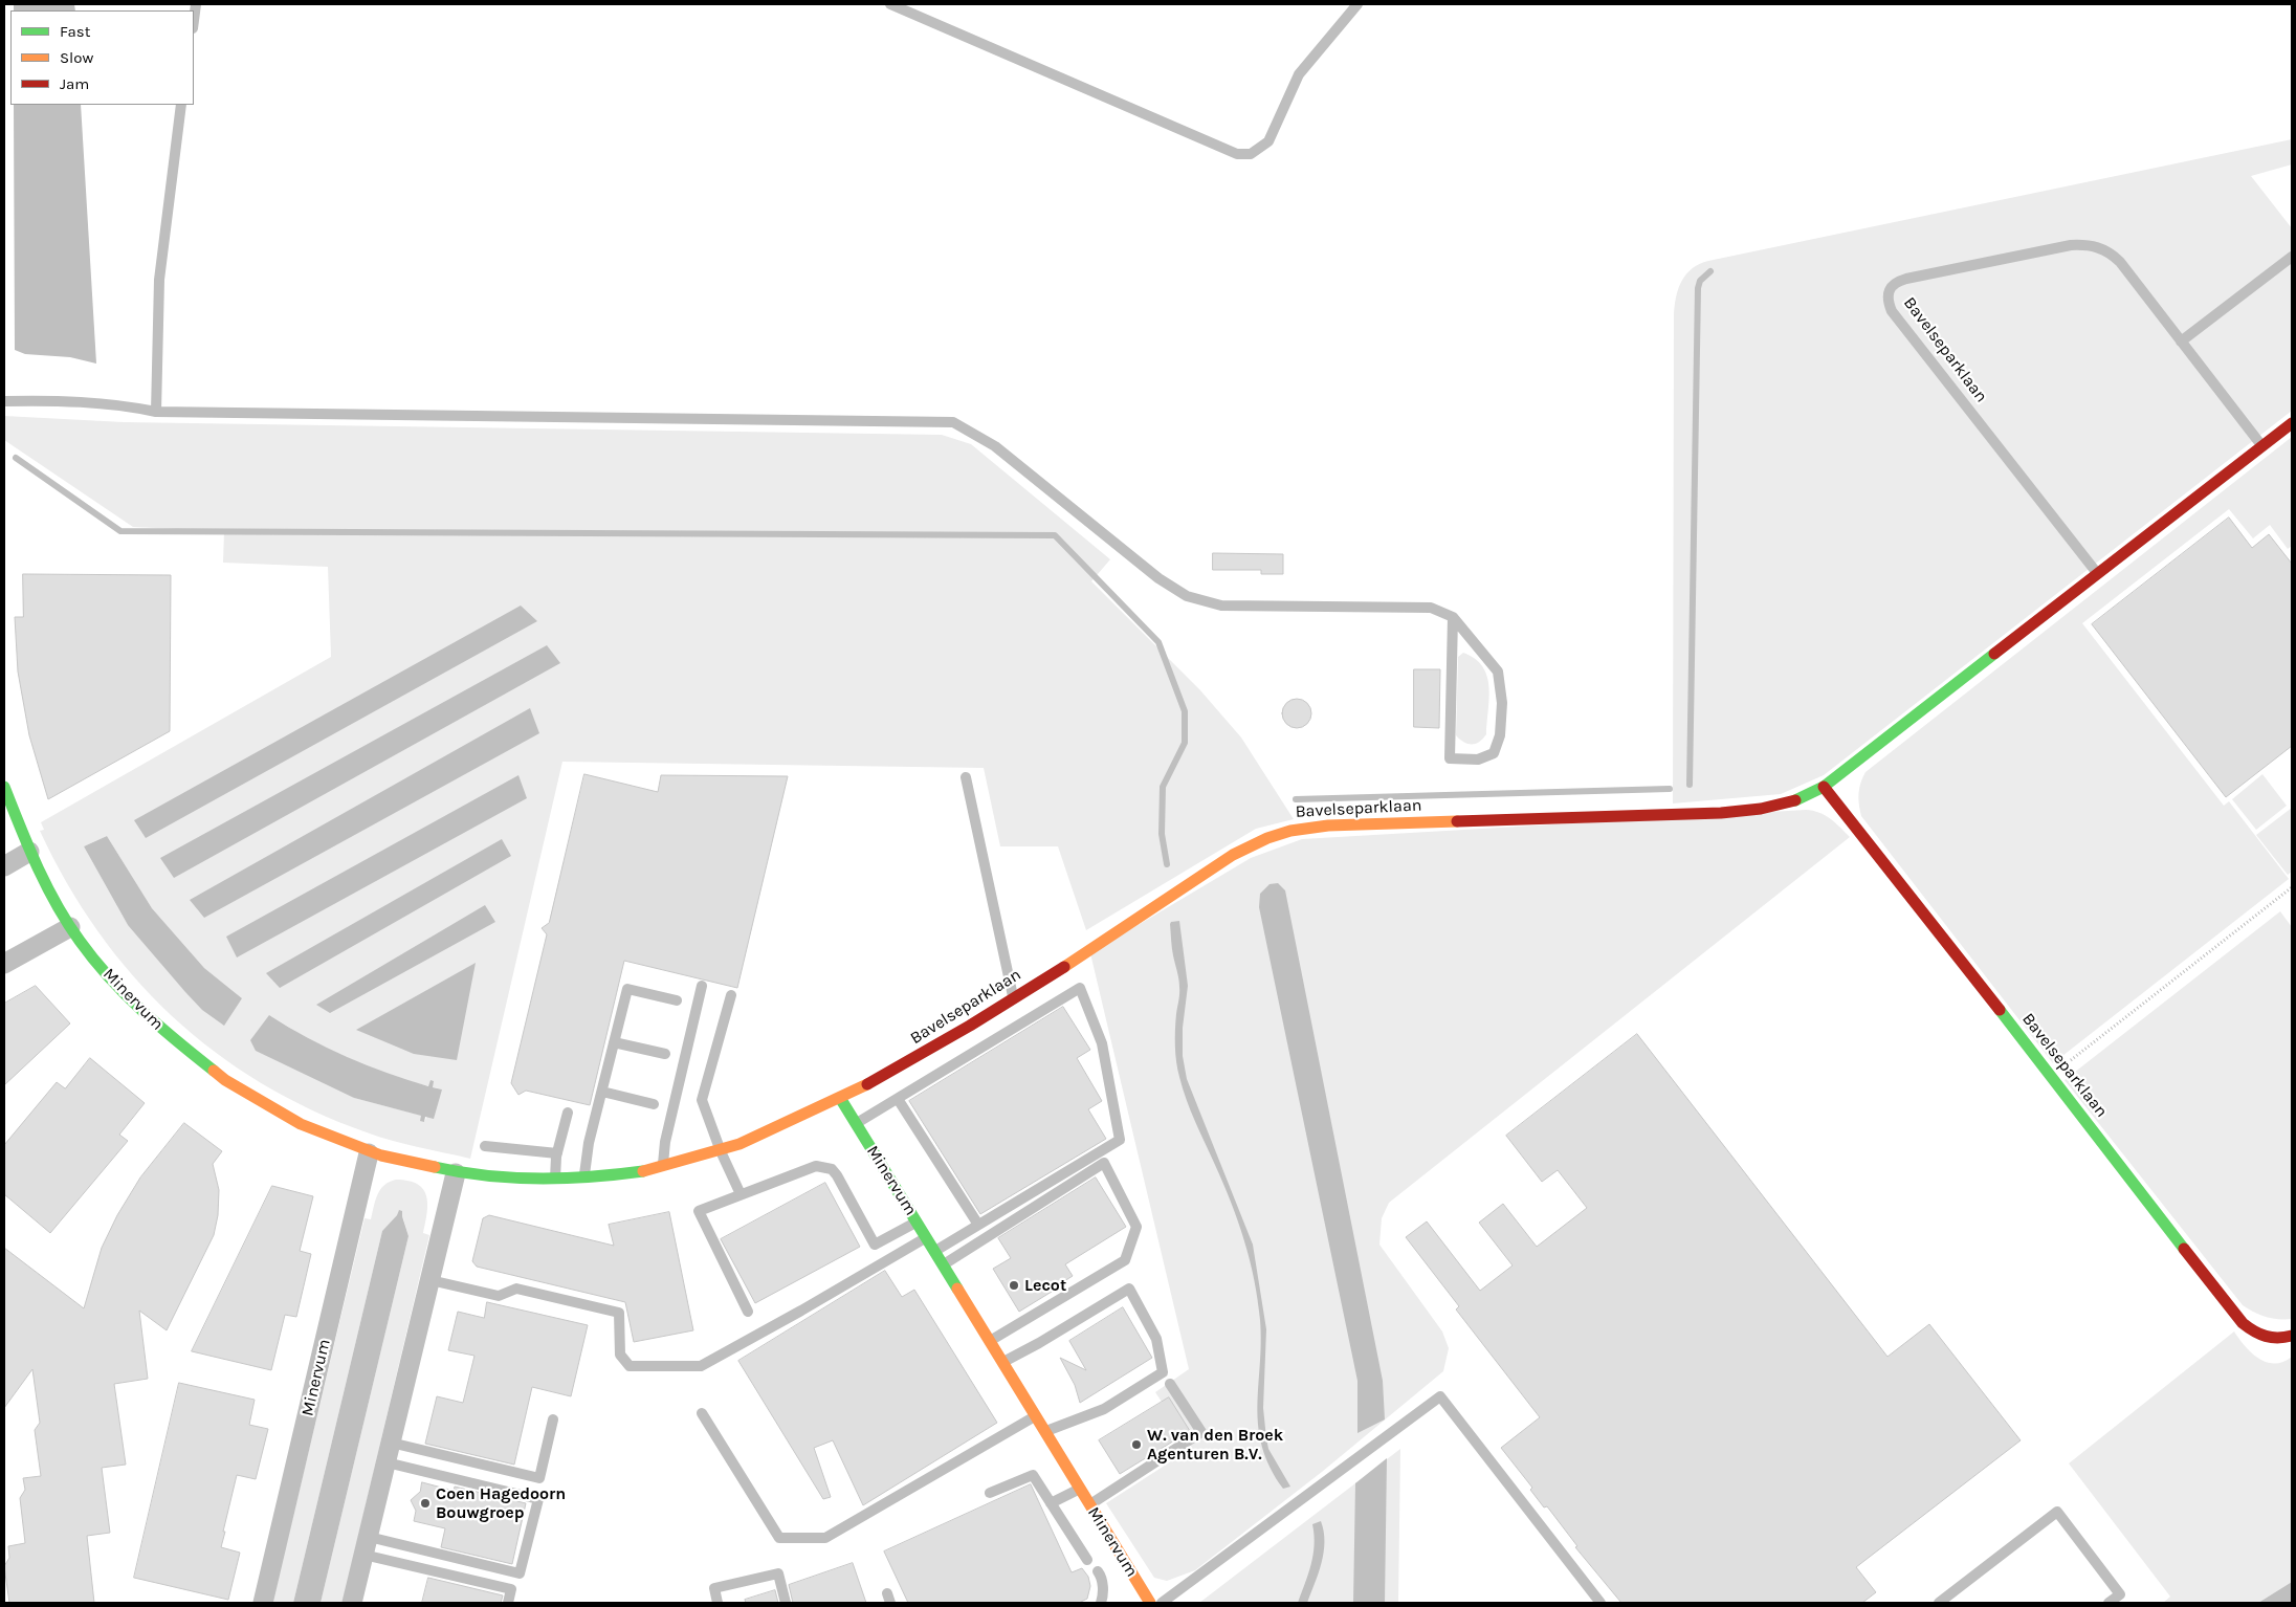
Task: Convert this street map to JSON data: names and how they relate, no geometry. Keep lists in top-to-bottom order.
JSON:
{
  "streets": {
    "street": ["Bavelseparklaan", "Minervum"]
  },
  "crossings": [
    ["Bavelseparklaan", "Minervum"]
  ],
  "places": ["Lecot", "W. van den Broek Agenturen B.V.", "Coen Hagedoorn Bouwgroep"],
  "legend": ["Fast", "Slow", "Jam"]
}
